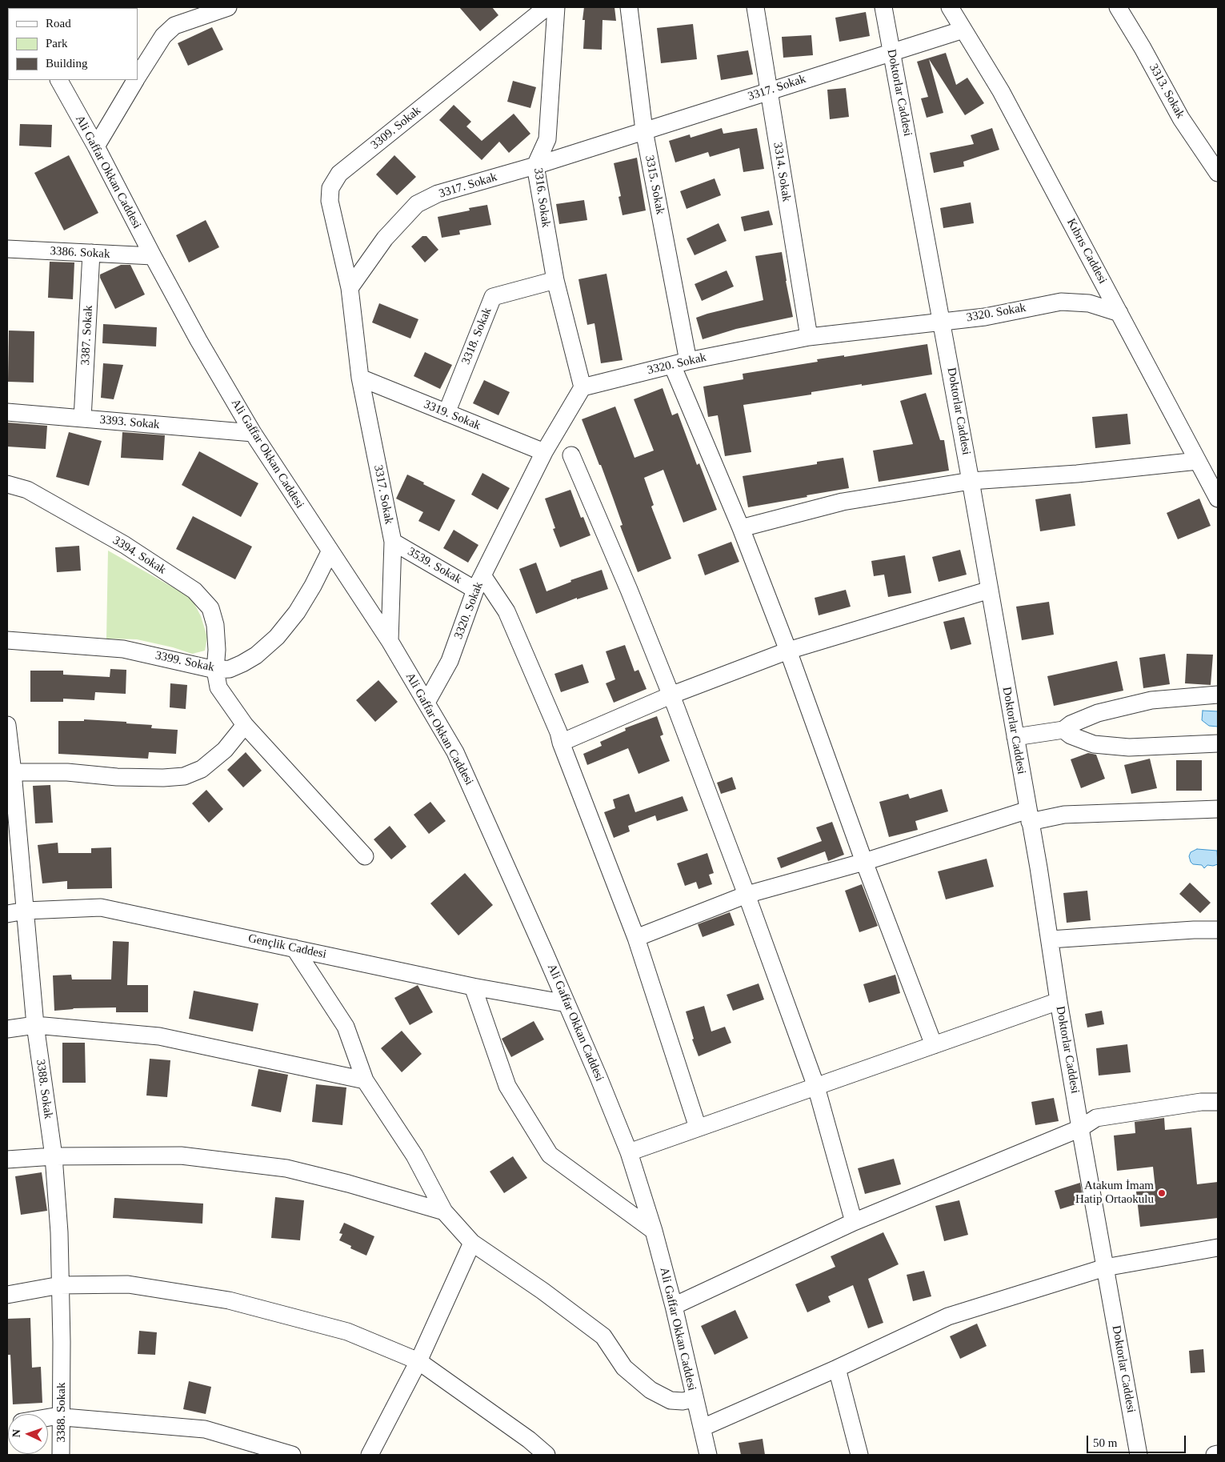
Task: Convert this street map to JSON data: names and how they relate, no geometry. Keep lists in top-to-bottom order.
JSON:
{
  "streets": {
    "street": [
      "3317. Sokak",
      "3313. Sokak",
      "Doktorlar Caddesi",
      "3309. Sokak",
      "Ali Gaffar Okkan Caddesi",
      "3314. Sokak",
      "3315. Sokak",
      "3316. Sokak",
      "Kıbrıs Caddesi",
      "3386. Sokak",
      "3320. Sokak",
      "3387. Sokak",
      "3318. Sokak",
      "3319. Sokak",
      "3393. Sokak",
      "3394. Sokak",
      "3539. Sokak",
      "3399. Sokak",
      "Gençlik Caddesi",
      "3388. Sokak"
    ]
  },
  "crossings": [
    ["3317. Sokak", "Doktorlar Caddesi"],
    ["3317. Sokak", "3309. Sokak"],
    ["3317. Sokak", "Ali Gaffar Okkan Caddesi"],
    ["3317. Sokak", "3314. Sokak"],
    ["3317. Sokak", "3315. Sokak"],
    ["3317. Sokak", "3316. Sokak"],
    ["3317. Sokak", "Kıbrıs Caddesi"],
    ["3317. Sokak", "3319. Sokak"],
    ["3317. Sokak", "3539. Sokak"],
    ["Doktorlar Caddesi", "3320. Sokak"],
    ["Ali Gaffar Okkan Caddesi", "3386. Sokak"],
    ["Ali Gaffar Okkan Caddesi", "3320. Sokak"],
    ["Ali Gaffar Okkan Caddesi", "3393. Sokak"],
    ["Ali Gaffar Okkan Caddesi", "3399. Sokak"],
    ["Ali Gaffar Okkan Caddesi", "Gençlik Caddesi"],
    ["3314. Sokak", "3320. Sokak"],
    ["3315. Sokak", "3320. Sokak"],
    ["3316. Sokak", "3320. Sokak"],
    ["3316. Sokak", "3318. Sokak"],
    ["Kıbrıs Caddesi", "3320. Sokak"],
    ["3386. Sokak", "3387. Sokak"],
    ["3320. Sokak", "3319. Sokak"],
    ["3320. Sokak", "3539. Sokak"],
    ["3387. Sokak", "3393. Sokak"],
    ["3318. Sokak", "3319. Sokak"],
    ["3394. Sokak", "3399. Sokak"],
    ["Gençlik Caddesi", "3388. Sokak"]
  ],
  "places": ["Atakum İmam Hatip Ortaokulu"],
  "legend": ["Road", "Park", "Building"],
  "scale_bar": "50 m",
  "north": "left"
}
